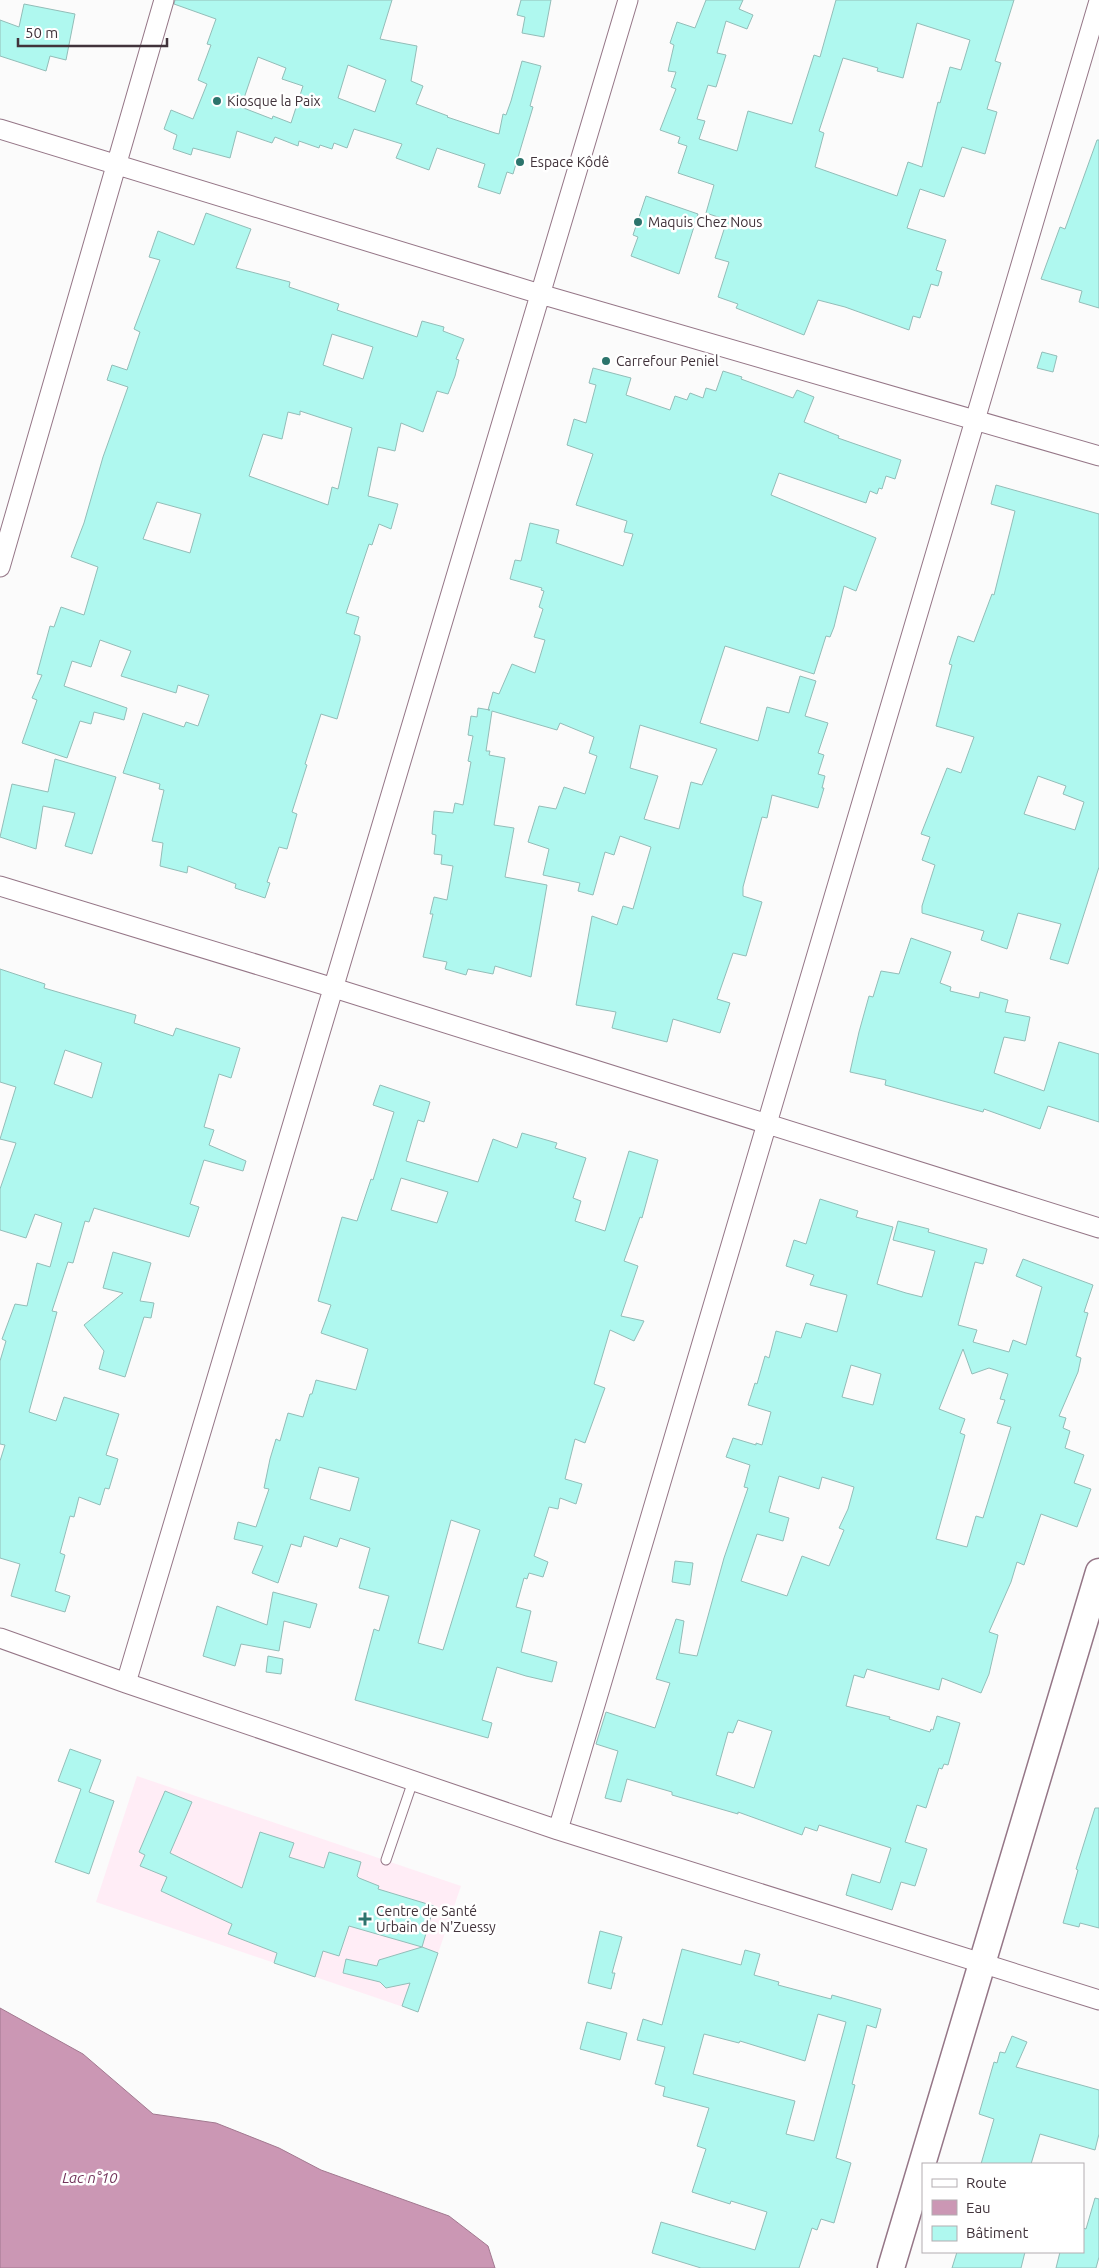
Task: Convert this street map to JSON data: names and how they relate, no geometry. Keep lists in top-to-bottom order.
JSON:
{
  "water": ["Lac n°10"],
  "places": {
    "other": [
      "Kiosque la Paix",
      "Espace Kôdê",
      "Maquis Chez Nous",
      "Carrefour Peniel"
    ],
    "health": ["Centre de Santé Urbain de N'Zuessy"]
  },
  "legend": ["Route", "Eau", "Bâtiment"],
  "scale_bar": "50 m"
}
